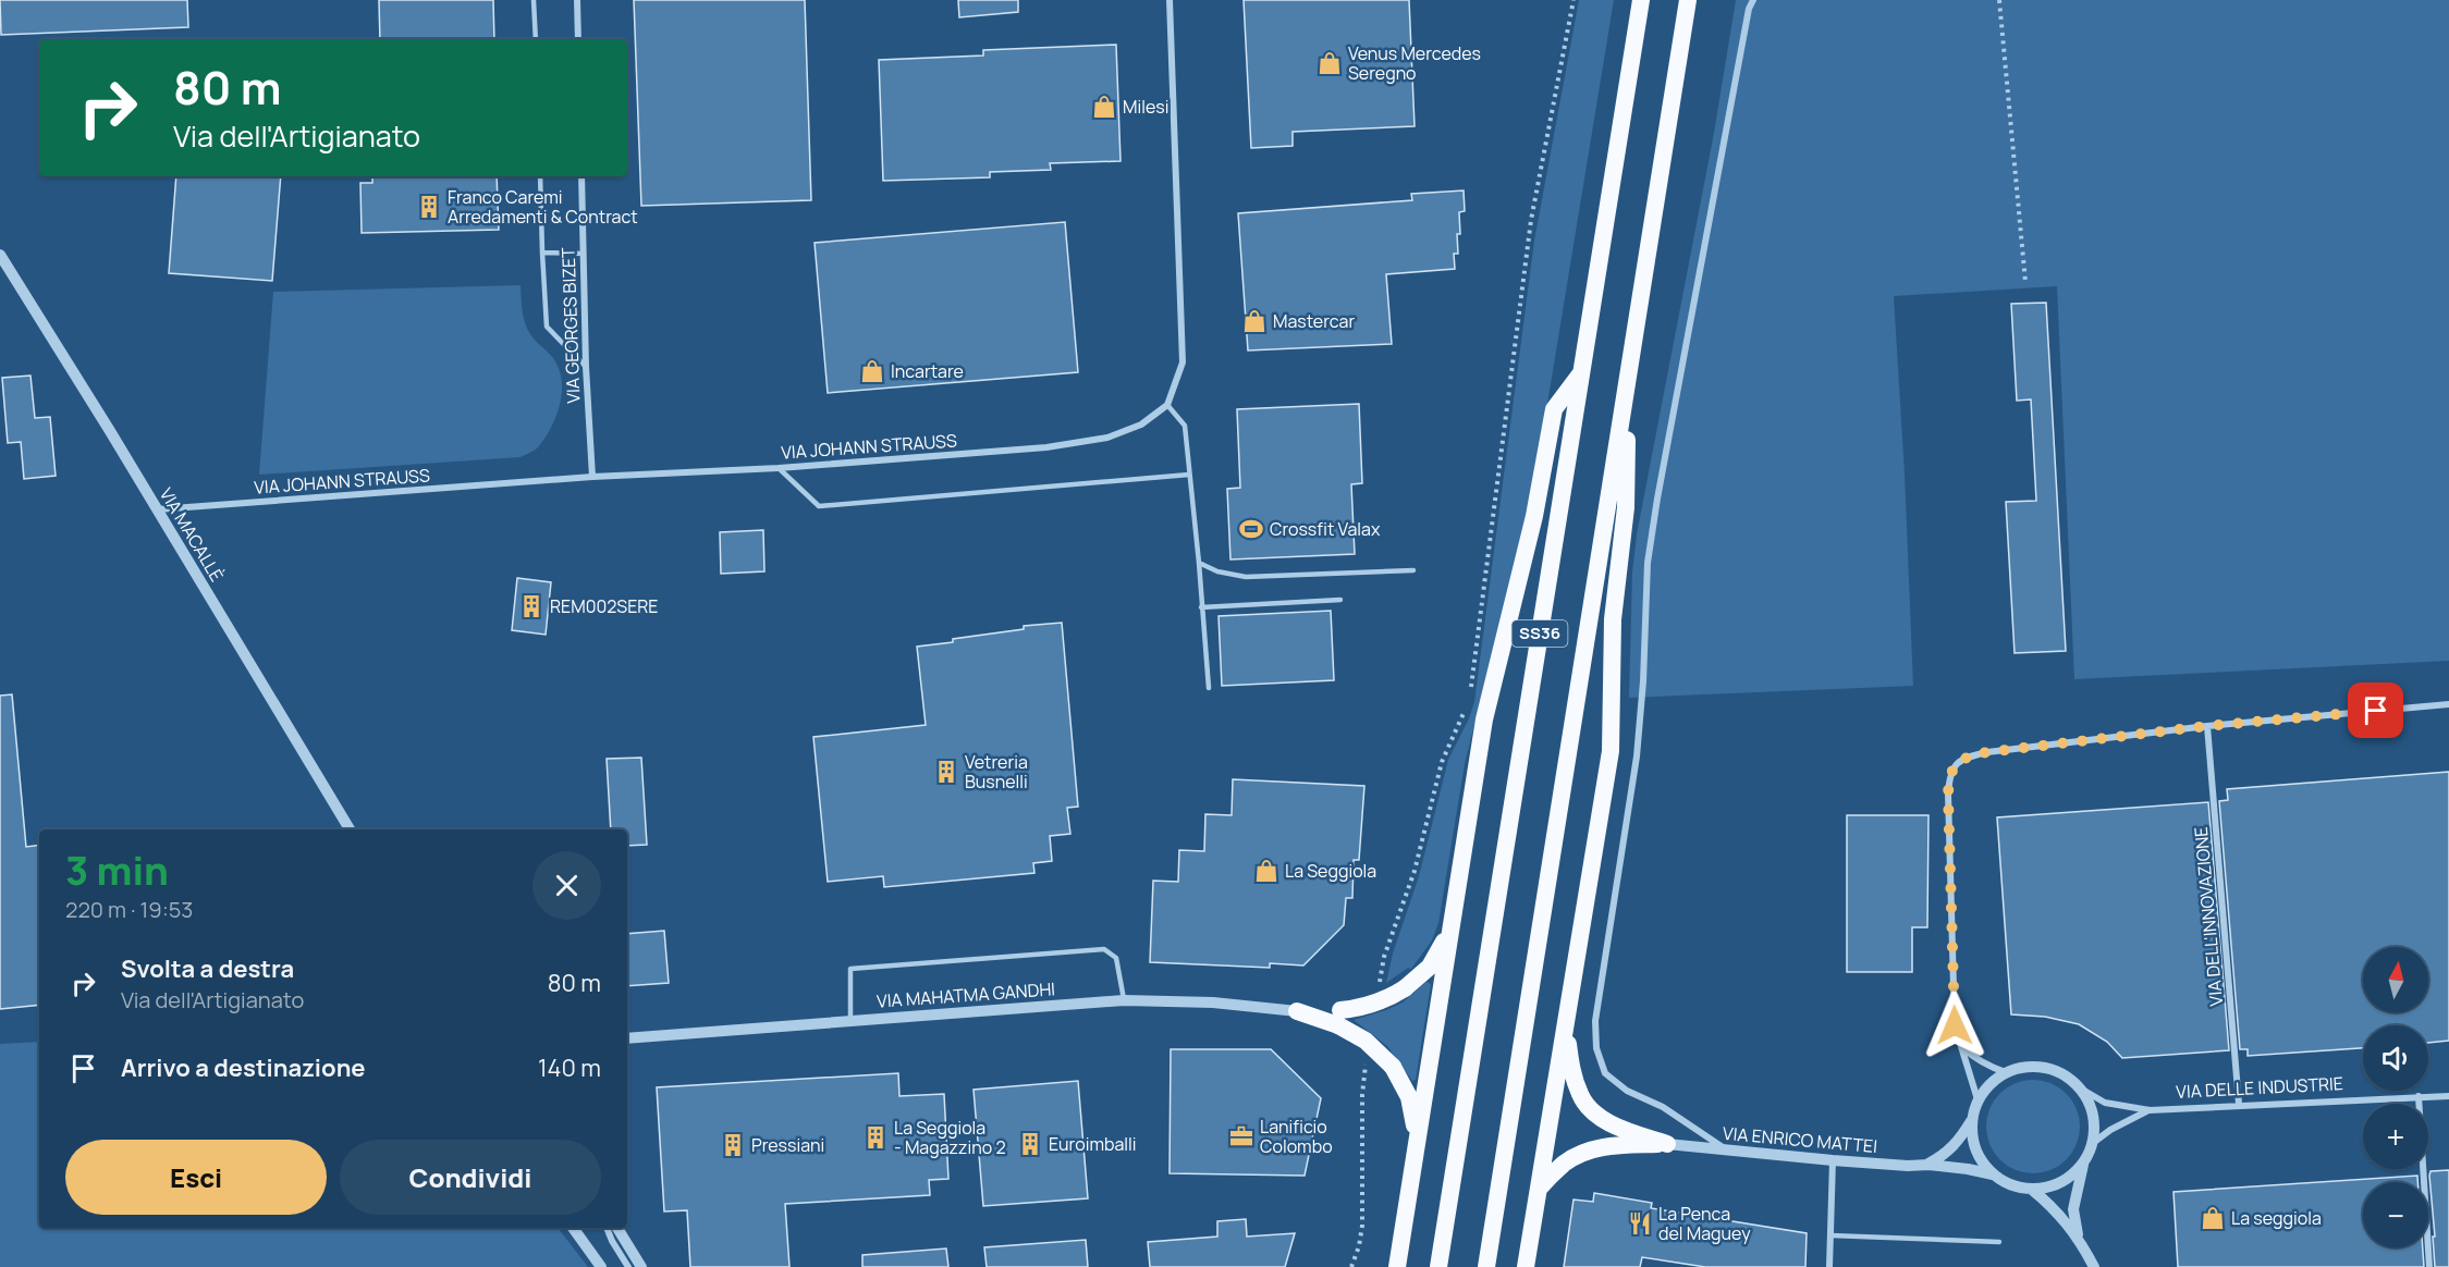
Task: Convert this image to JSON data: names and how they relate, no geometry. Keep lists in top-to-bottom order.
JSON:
{
  "streets": {
    "highway": ["SS36"],
    "street": [
      "VIA GEORGES BIZET",
      "VIA JOHANN STRAUSS",
      "VIA MACALLÈ",
      "VIA DELL'INNOVAZIONE",
      "VIA MAHATMA GANDHI",
      "VIA DELLE INDUSTRIE",
      "VIA ENRICO MATTEI"
    ]
  },
  "crossings": [
    ["VIA GEORGES BIZET", "VIA JOHANN STRAUSS"],
    ["VIA JOHANN STRAUSS", "VIA MACALLÈ"],
    ["VIA DELL'INNOVAZIONE", "VIA DELLE INDUSTRIE"],
    ["VIA DELLE INDUSTRIE", "VIA ENRICO MATTEI"]
  ],
  "places": {
    "shop": [
      "Venus Mercedes Seregno",
      "Milesi",
      "Mastercar",
      "Incartare",
      "La Seggiola",
      "La seggiola"
    ],
    "building": [
      "Franco Caremi Arredamenti & Contract",
      "REM002SERE",
      "Vetreria Busnelli",
      "La Seggiola - Magazzino 2",
      "Euroimballi",
      "Pressiani"
    ],
    "sports": ["Crossfit Valax"],
    "office": ["Lanificio Colombo"],
    "restaurant": ["La Penca del Maguey"]
  },
  "north": "top",
  "page": {
    "turn": ["80 m", "Via dell'Artigianato"],
    "heading": ["3 min", "220 m · 19:53"],
    "list": [
      {
        "name": "Svolta a destra",
        "note": "Via dell'Artigianato",
        "value": "80 m"
      },
      {
        "name": "Arrivo a destinazione",
        "value": "140 m"
      }
    ],
    "map_buttons": ["+", "−"],
    "buttons": ["Esci", "Condividi"]
  }
}
